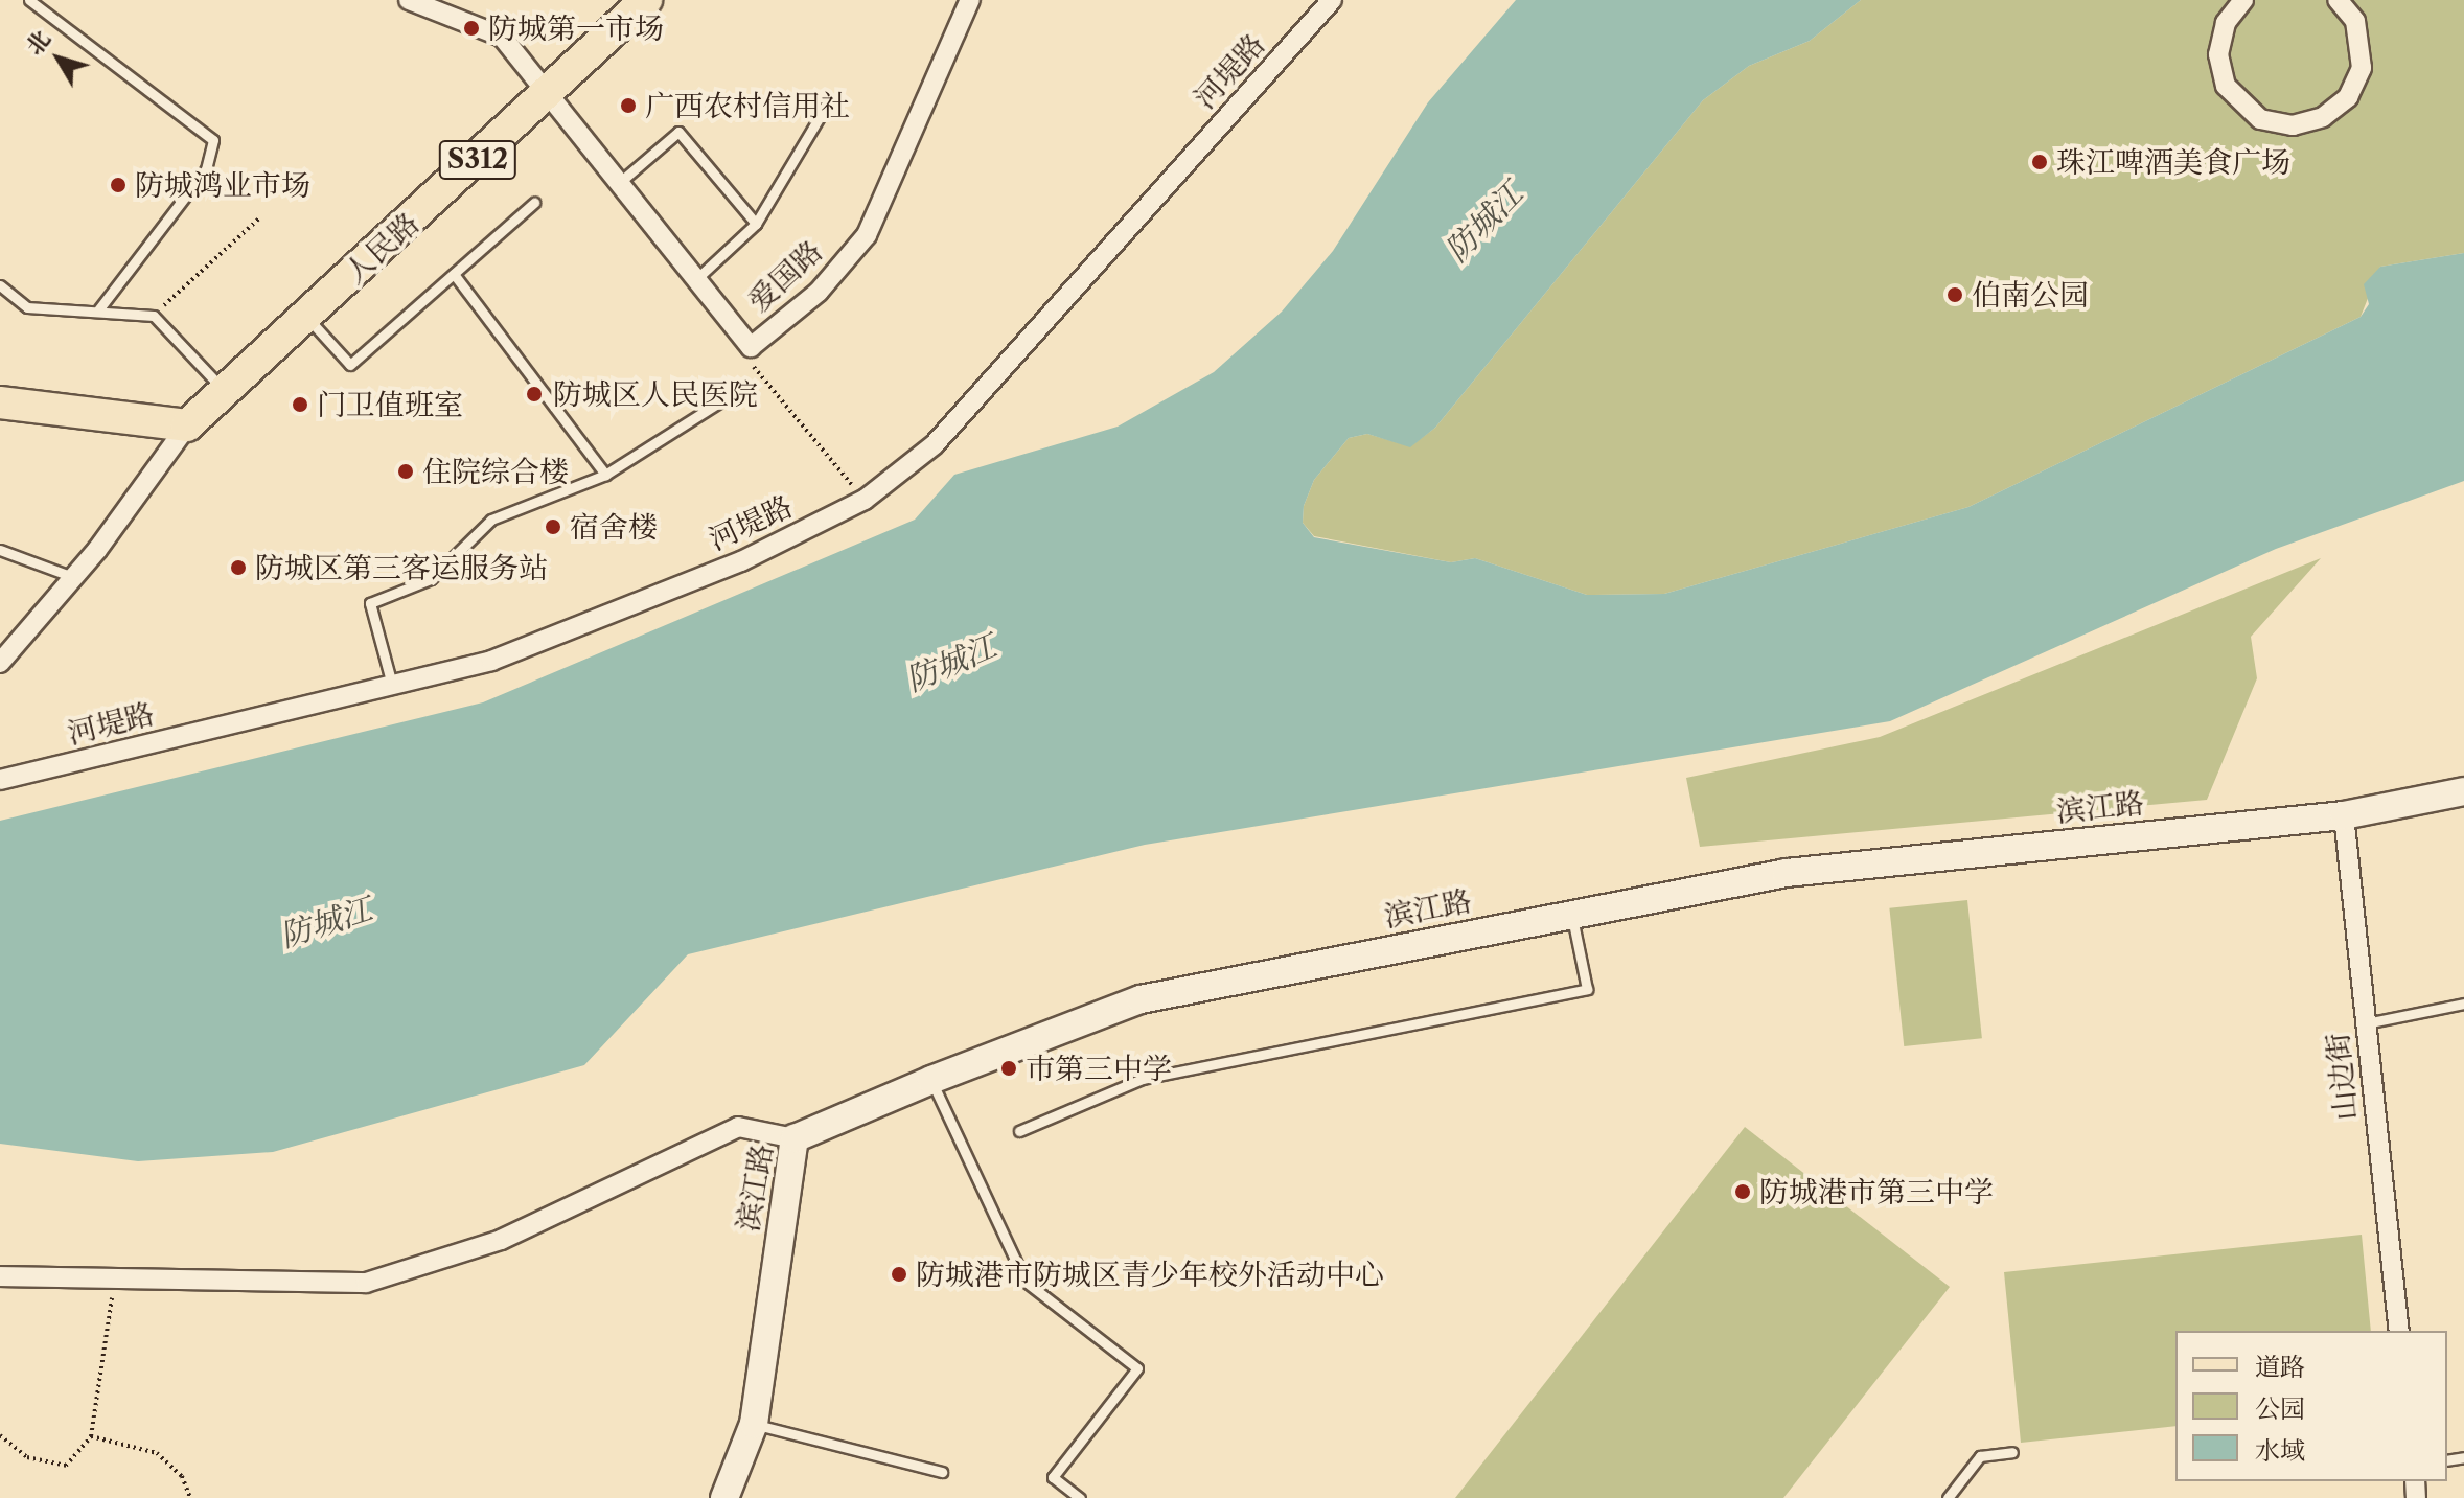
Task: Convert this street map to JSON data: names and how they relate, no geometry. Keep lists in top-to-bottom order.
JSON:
{
  "streets": {
    "main road": ["S312", "人民路"],
    "street": [
      "河堤路",
      "爱国路",
      "滨江路",
      "山边街"
    ]
  },
  "crossings": [
    ["人民路", "爱国路"],
    ["滨江路", "山边街"]
  ],
  "water": ["防城江"],
  "places": [
    "防城第一市场",
    "广西农村信用社",
    "珠江啤酒美食广场",
    "防城鸿业市场",
    "伯南公园",
    "防城区人民医院",
    "门卫值班室",
    "住院综合楼",
    "宿舍楼",
    "防城区第三客运服务站",
    "巿第三中学",
    "防城港市第三中学",
    "防城港市防城区青少年校外活动中心"
  ],
  "legend": ["道路", "公园", "水域"],
  "north": "top left"
}
